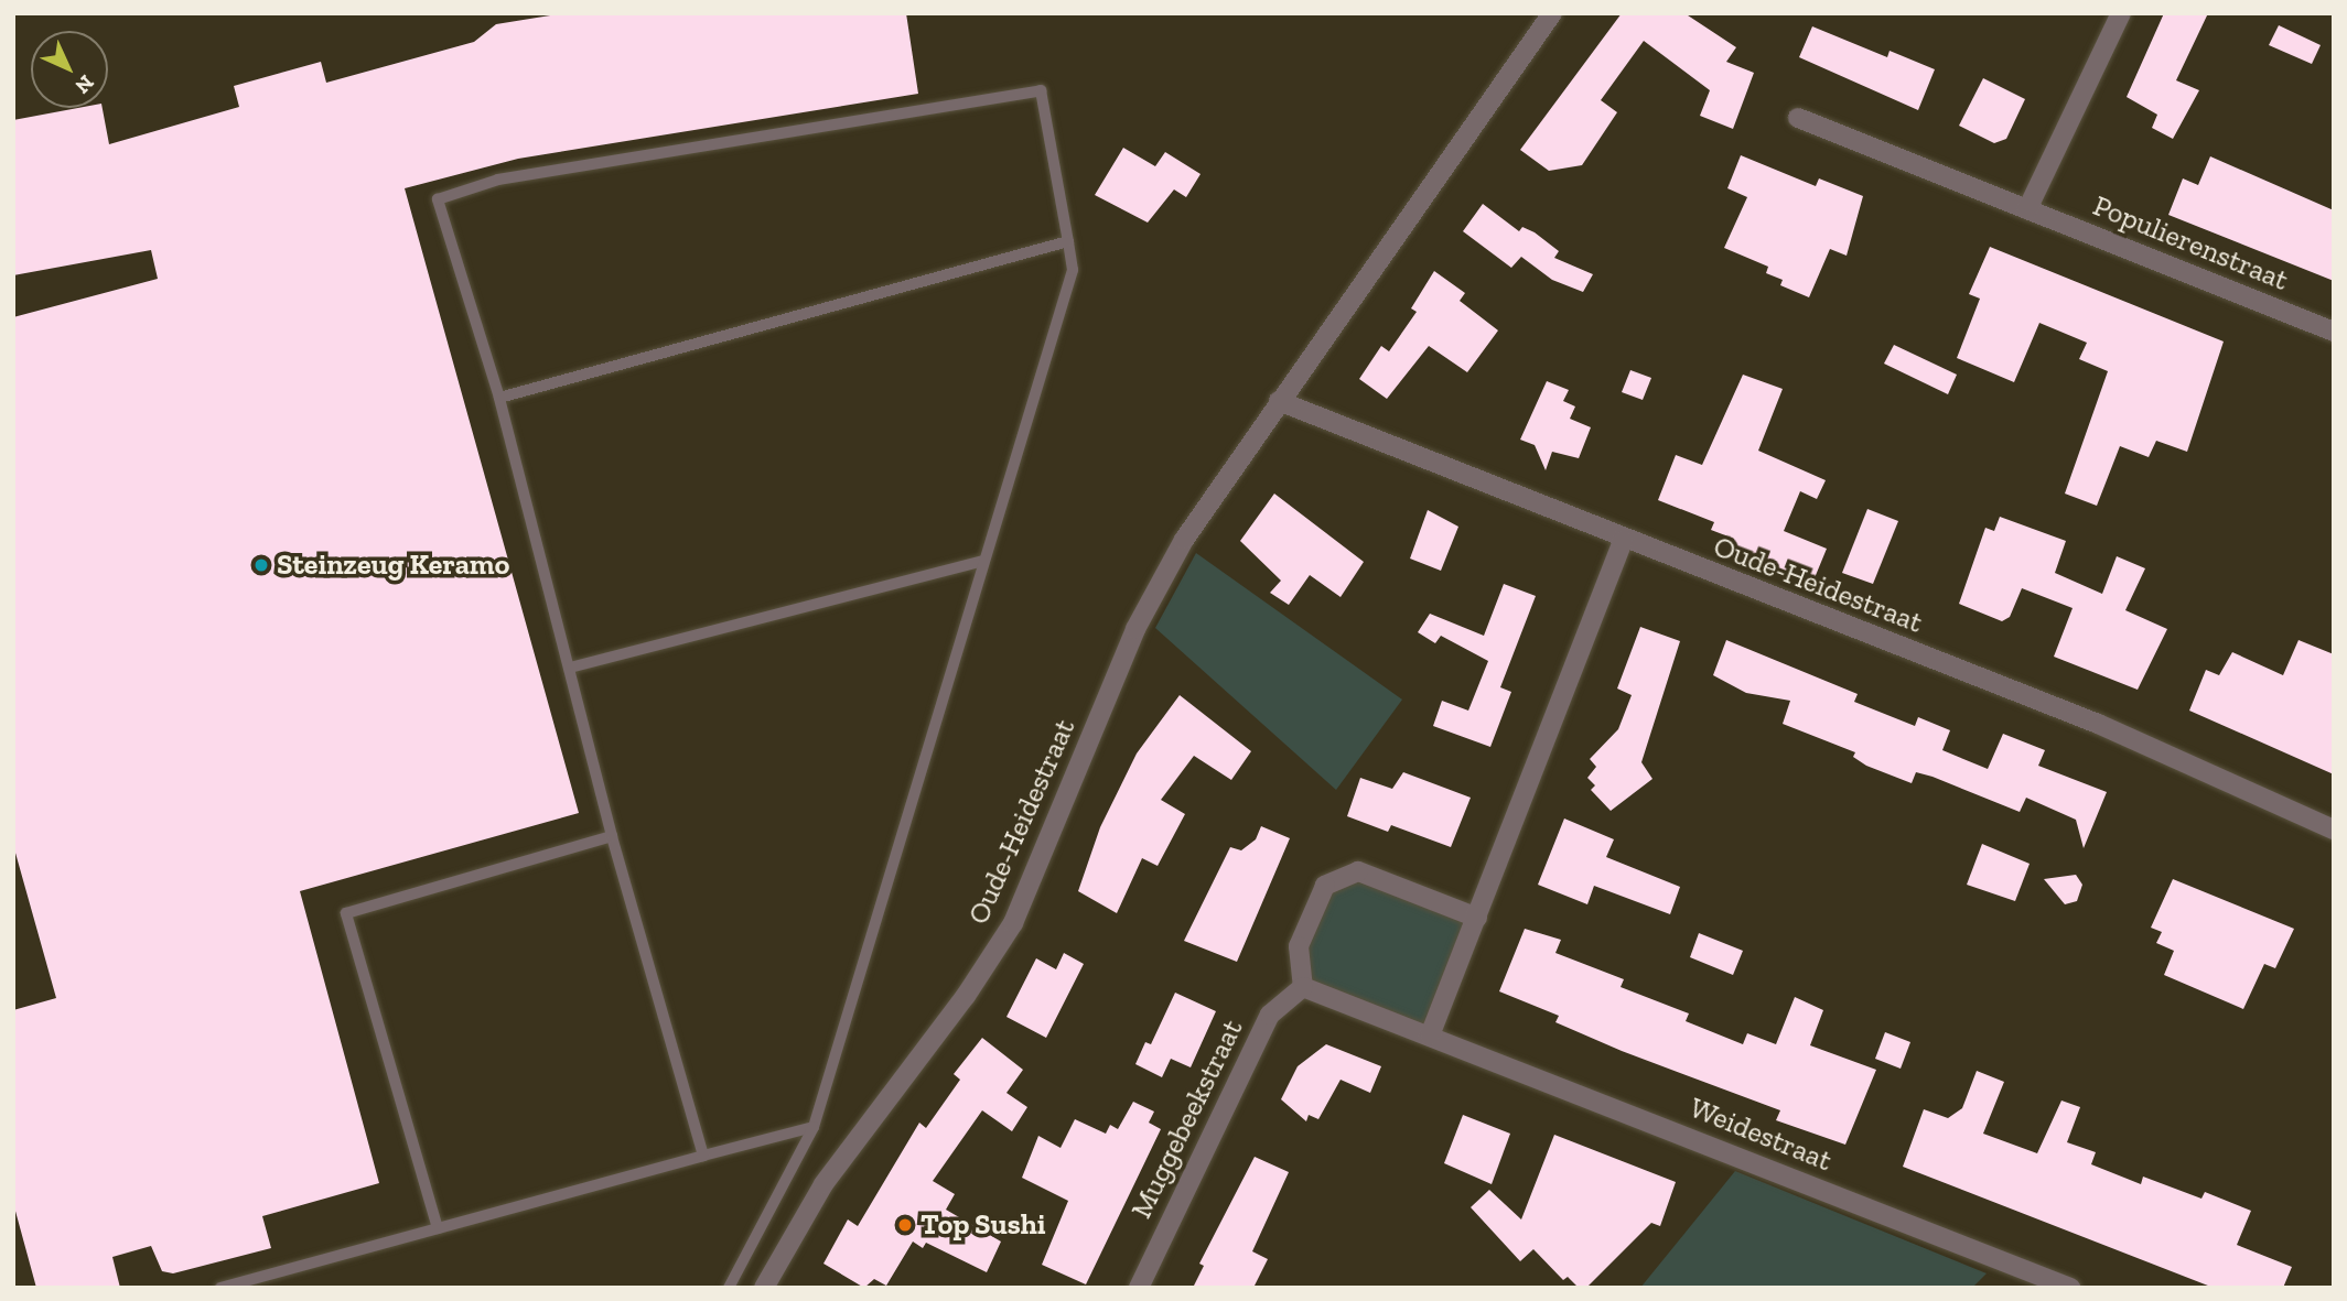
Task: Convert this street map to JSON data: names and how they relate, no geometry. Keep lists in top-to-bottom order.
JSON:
{
  "streets": {
    "street": [
      "Populierenstraat",
      "Oude-Heidestraat",
      "Muggebeekstraat",
      "Weidestraat"
    ]
  },
  "crossings": [
    ["Muggebeekstraat", "Weidestraat"]
  ],
  "places": ["Steinzeug Keramo", "Top Sushi"],
  "north": "bottom right"
}
